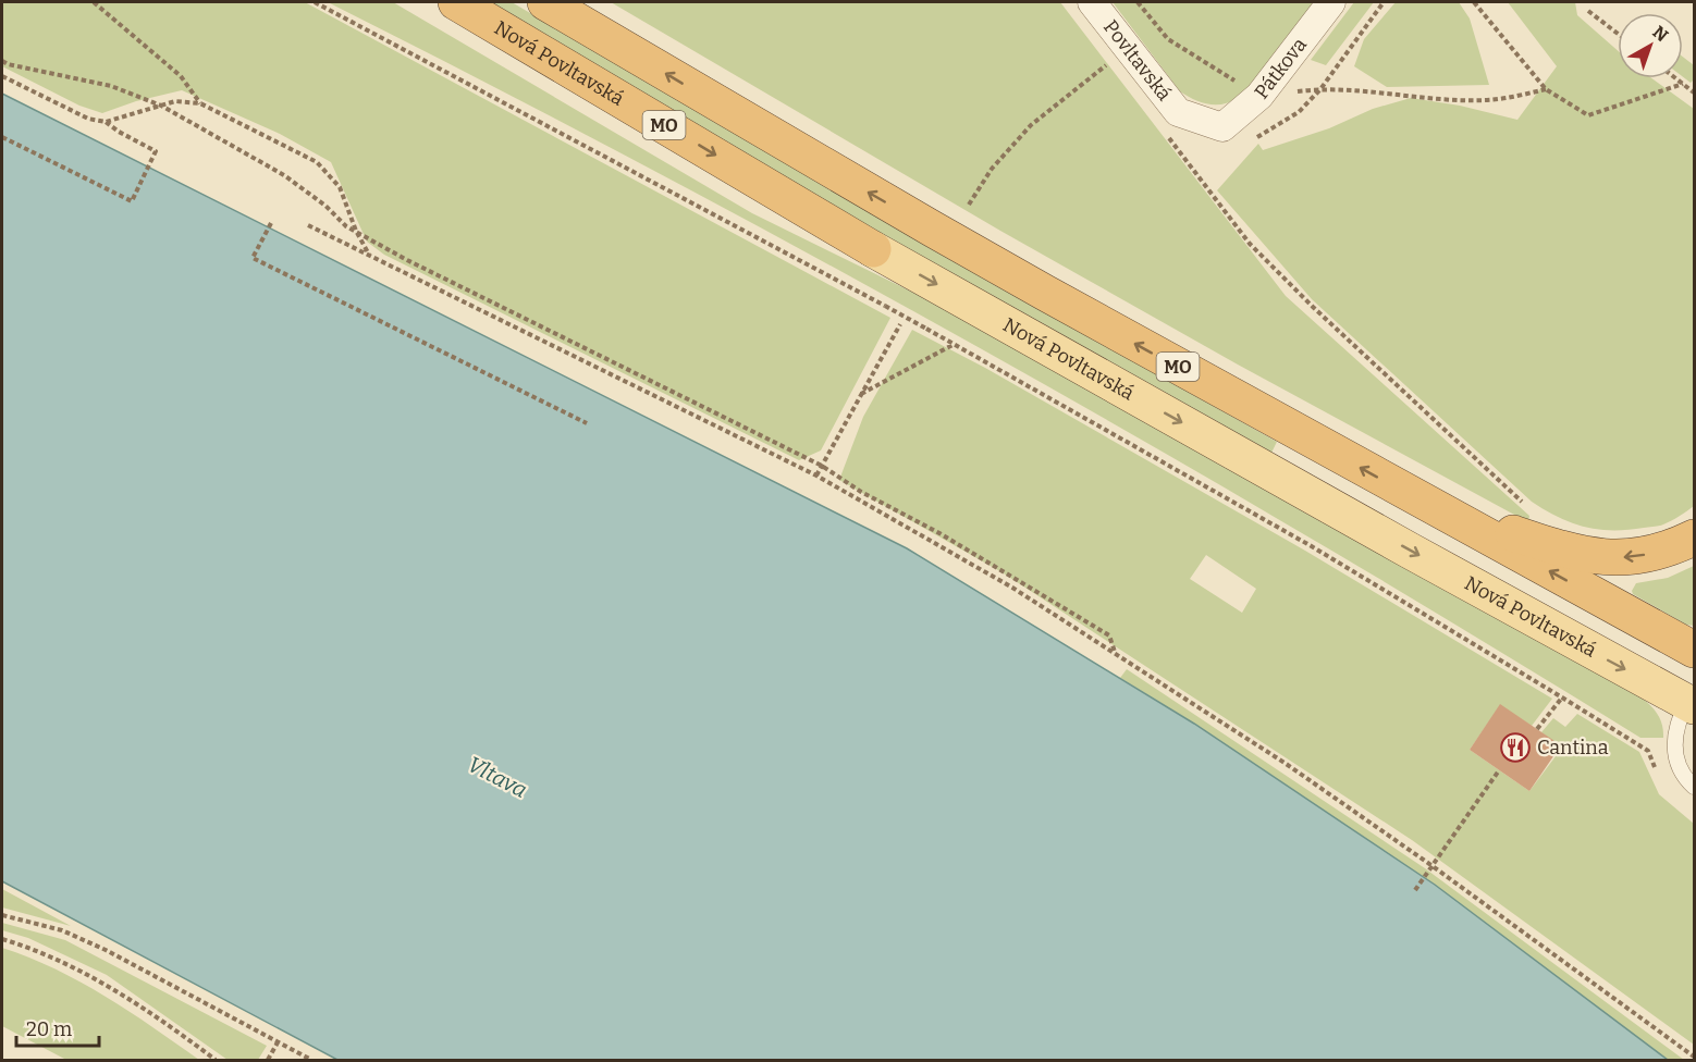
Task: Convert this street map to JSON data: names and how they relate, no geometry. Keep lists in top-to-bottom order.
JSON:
{
  "streets": {
    "highway": ["Nová Povltavská", "MO"],
    "street": ["Povltavská", "Pátkova"]
  },
  "crossings": [
    ["Povltavská", "Pátkova"]
  ],
  "water": ["Vltava"],
  "places": {
    "restaurant": ["Cantina"]
  },
  "scale_bar": "20 m",
  "north": "top right"
}
